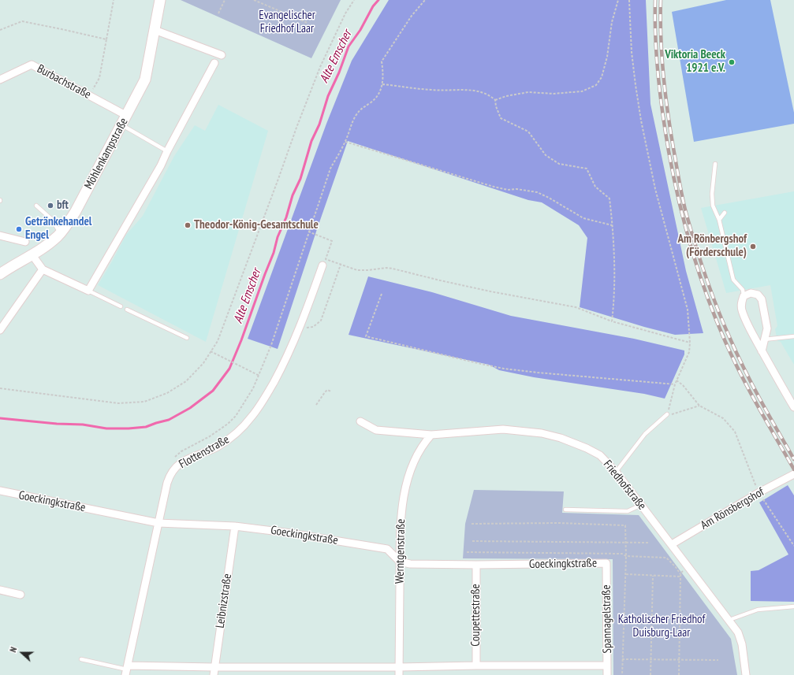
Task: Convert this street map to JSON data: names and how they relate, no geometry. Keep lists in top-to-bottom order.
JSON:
{
  "streets": {
    "street": [
      "Burbachstraße",
      "Möhlenkampstraße",
      "Flottenstraße",
      "Friedhofstraße",
      "Goeckingkstraße",
      "Am Rönsbergshof",
      "Werntgenstraße",
      "Leibnizstraße",
      "Coupettestraße",
      "Spannagelstraße"
    ]
  },
  "crossings": [
    ["Burbachstraße", "Möhlenkampstraße"],
    ["Flottenstraße", "Goeckingkstraße"],
    ["Friedhofstraße", "Am Rönsbergshof"],
    ["Friedhofstraße", "Werntgenstraße"],
    ["Goeckingkstraße", "Werntgenstraße"],
    ["Goeckingkstraße", "Leibnizstraße"],
    ["Goeckingkstraße", "Coupettestraße"],
    ["Goeckingkstraße", "Spannagelstraße"]
  ],
  "water": ["Alte Emscher"],
  "parks": ["Evangelischer Friedhof Laar", "Katholischer Friedhof Duisburg-Laar"],
  "places": [
    "Viktoria Beeck 1921 e.V.",
    "bft",
    "Theodor-König-Gesamtschule",
    "Getränkehandel Engel",
    "Am Rönbergshof (Förderschule)"
  ],
  "north": "left"
}
